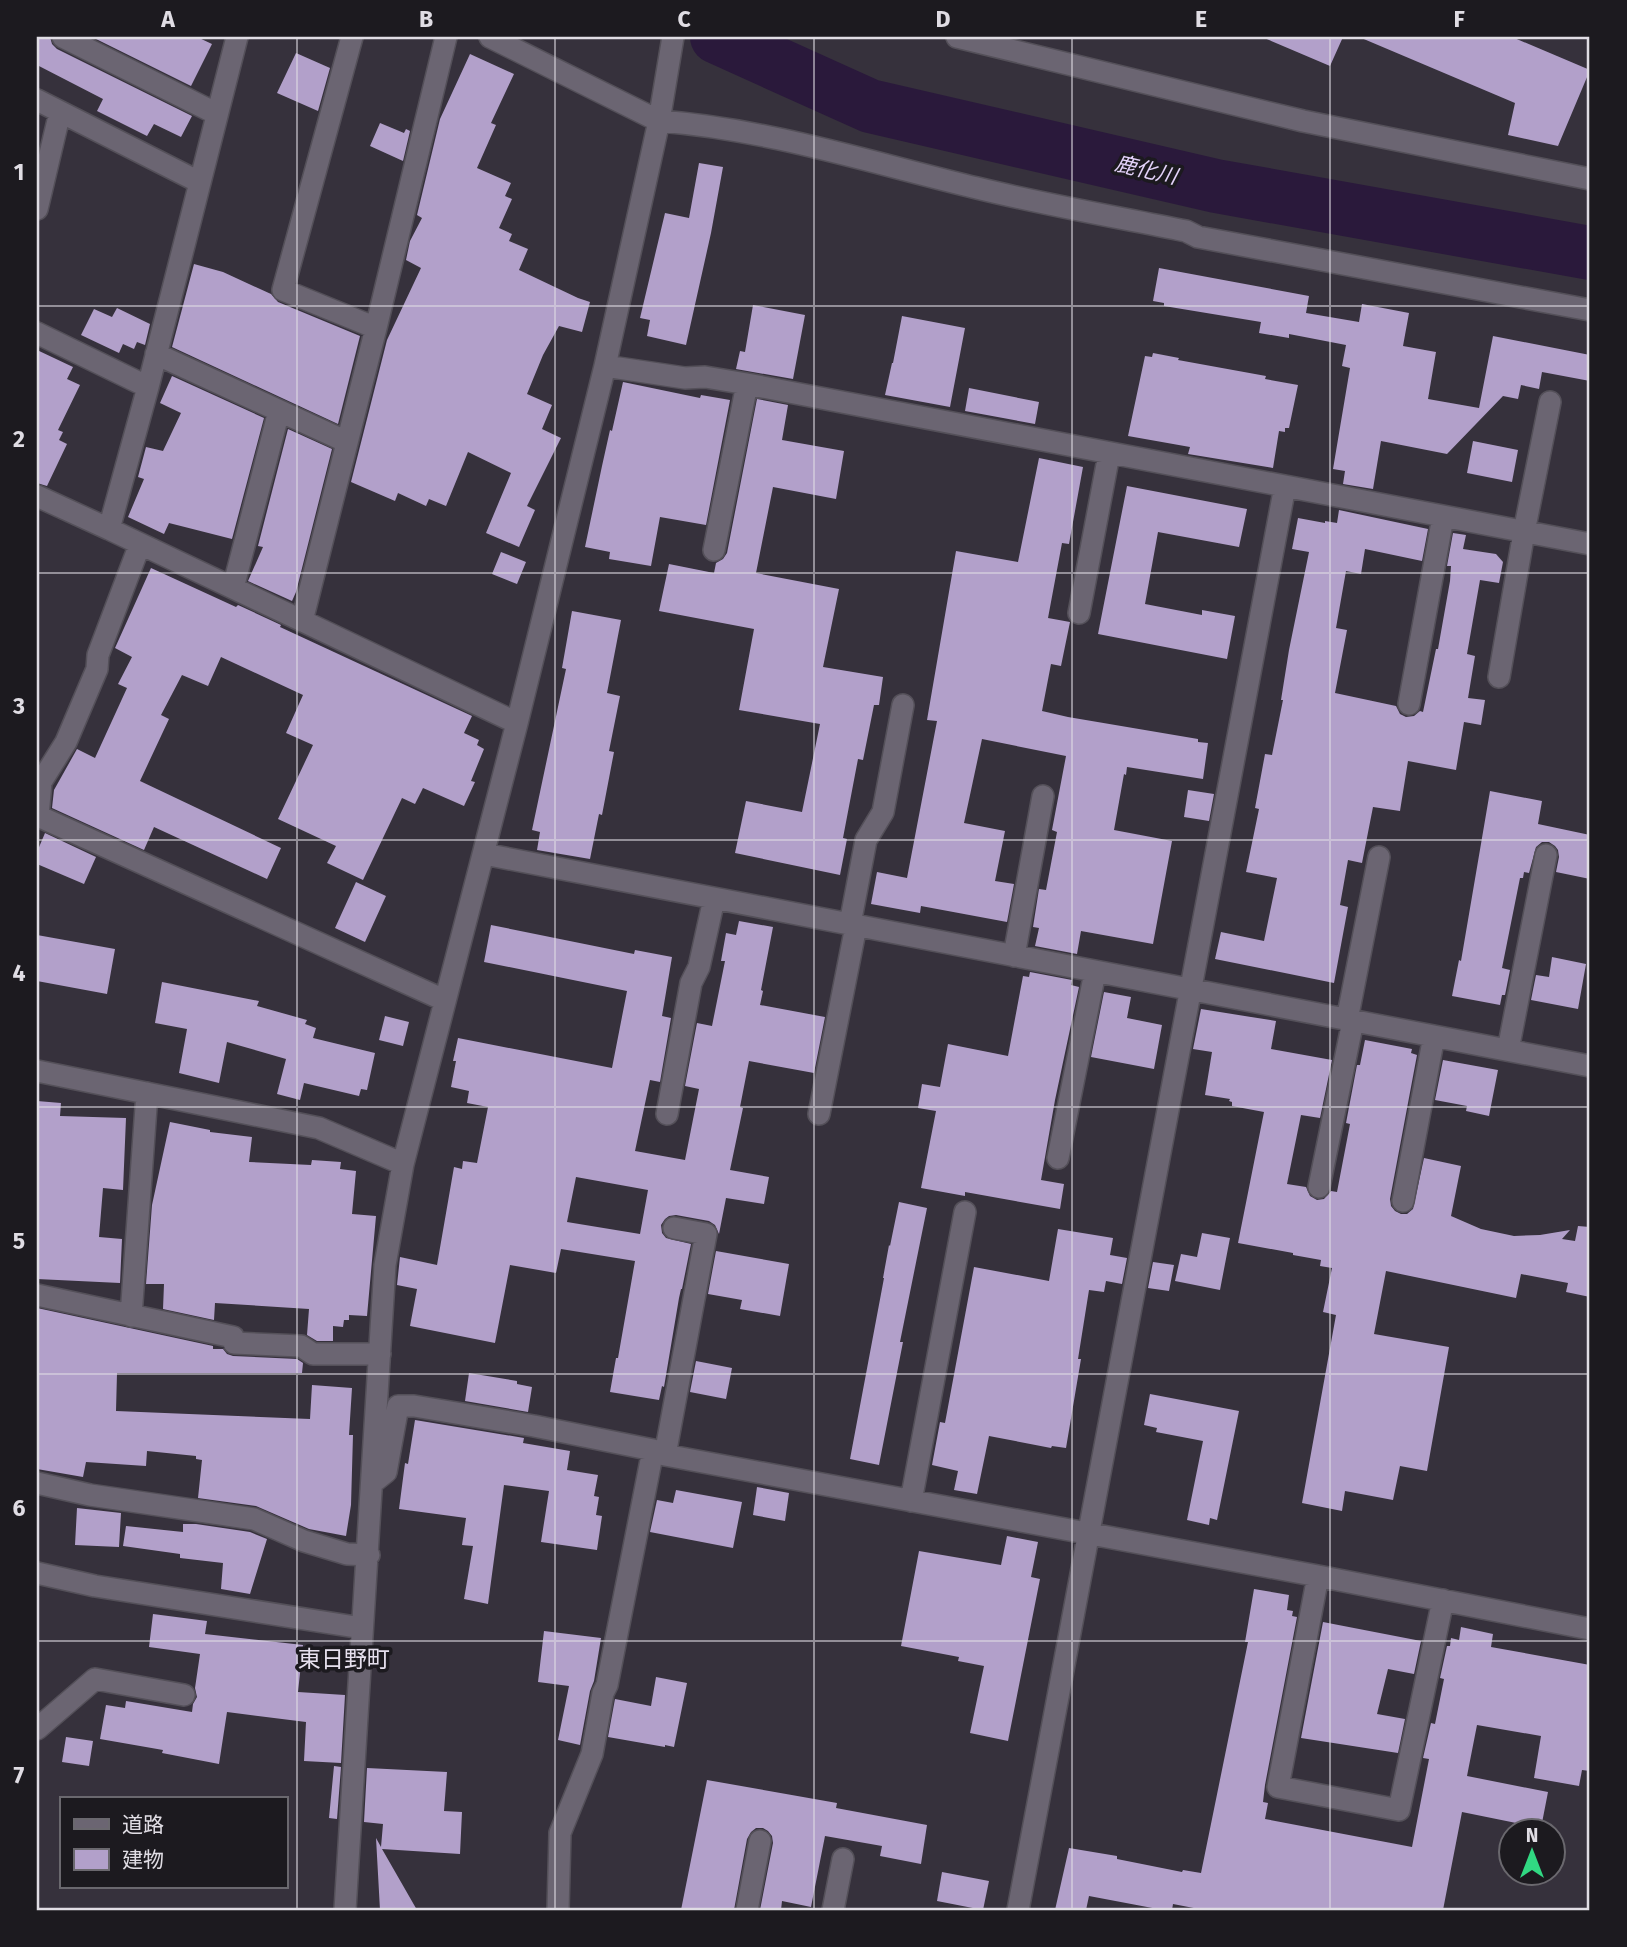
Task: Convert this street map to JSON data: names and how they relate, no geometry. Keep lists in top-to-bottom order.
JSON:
{
  "districts": ["東日野町"],
  "water": ["鹿化川"],
  "legend": ["道路", "建物"],
  "north": "top",
  "grid": {
    "columns": [
      "A",
      "B",
      "C",
      "D",
      "E",
      "F"
    ],
    "rows": [
      "1",
      "2",
      "3",
      "4",
      "5",
      "6",
      "7"
    ]
  }
}
